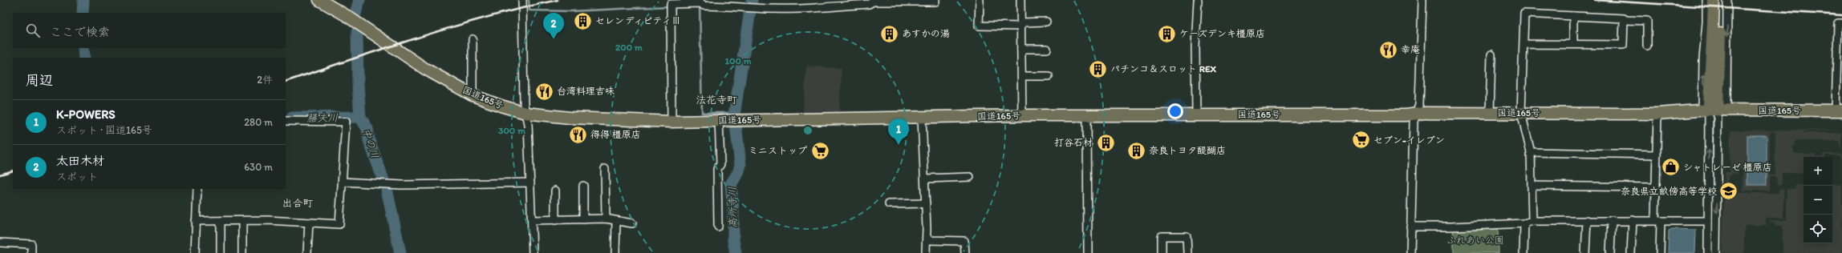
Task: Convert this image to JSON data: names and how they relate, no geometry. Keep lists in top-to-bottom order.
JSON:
{
  "streets": {
    "highway": ["国道165号"]
  },
  "districts": ["法花寺町", "出合町"],
  "water": ["膳夫川", "中の川", "高所寺川"],
  "parks": ["ふれあい公園"],
  "places": {
    "building": [
      "セレンディピティⅢ",
      "あすかの湯",
      "ケーズデンキ橿原店",
      "パチンコ＆スロット REX",
      "打谷石材",
      "奈良トヨタ醍醐店"
    ],
    "restaurant": ["幸庵", "台湾料理吉味", "得得 橿原店"],
    "supermarket": ["セブン-イレブン", "ミニストップ"],
    "shop": ["シャトレーゼ 橿原店"],
    "school or university": ["奈良県立畝傍高等学校"]
  },
  "page": {
    "pins": ["2", "1"],
    "search": "ここで検索",
    "heading": ["周辺", "2件"],
    "list": [
      {
        "mark": "1",
        "name": "K-POWERS",
        "note": "スポット · 国道165号",
        "value": "280 m"
      },
      {
        "mark": "2",
        "name": "太田木材",
        "note": "スポット",
        "value": "630 m"
      }
    ],
    "map_buttons": ["+", "−"]
  },
  "rings": ["200 m", "100 m", "300 m"]
}
